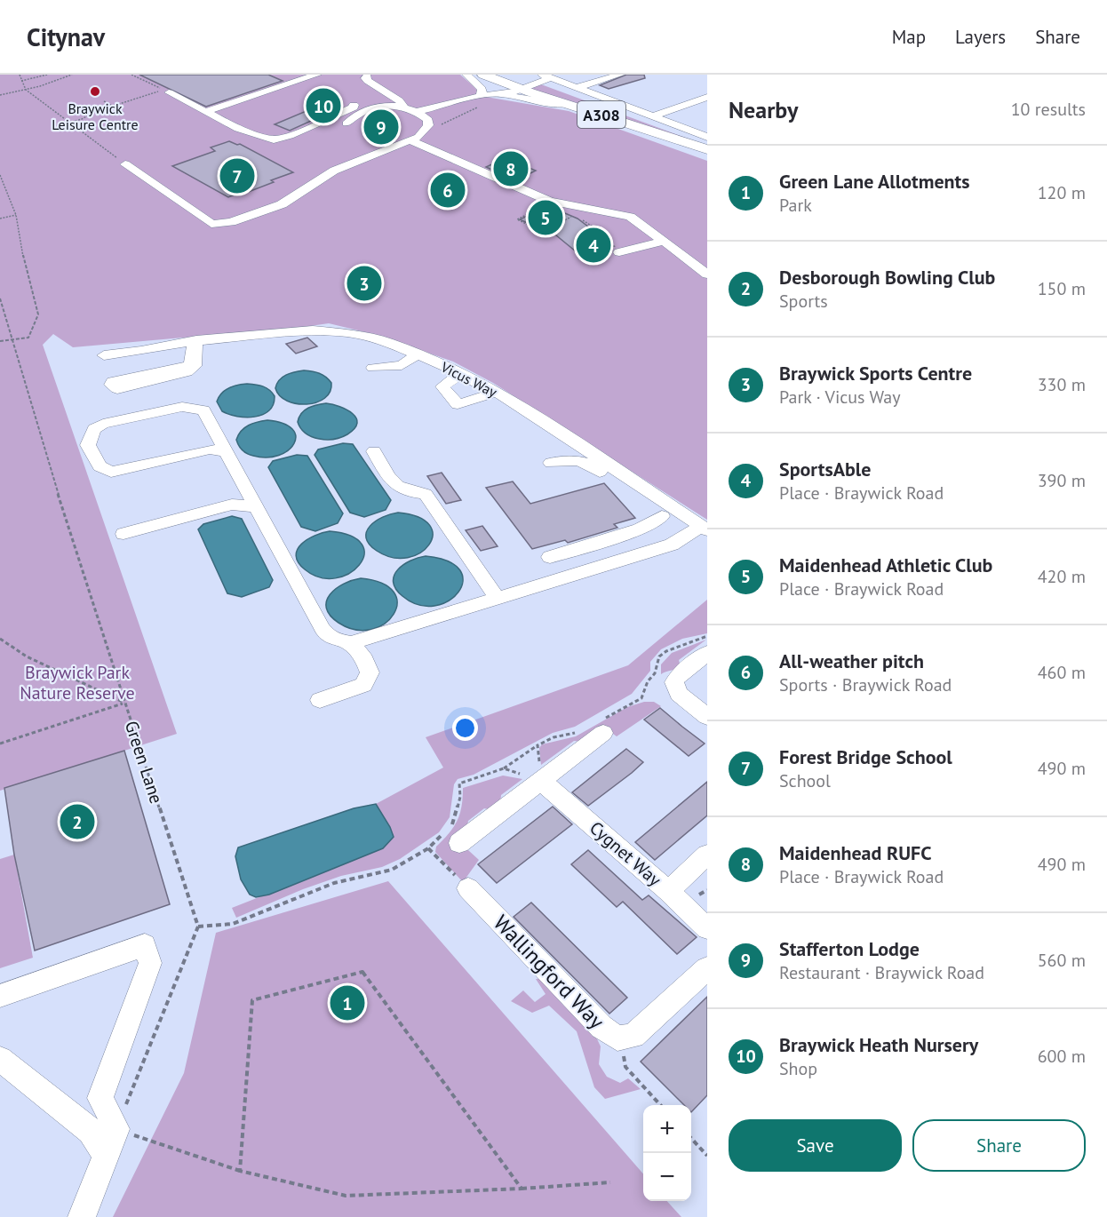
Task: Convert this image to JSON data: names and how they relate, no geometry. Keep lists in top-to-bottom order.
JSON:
{
  "streets": {
    "main road": ["A308"],
    "street": ["Vicus Way", "Cygnet Way", "Wallingford Way"],
    "path": ["Green Lane"]
  },
  "parks": ["Braywick Park Nature Reserve"],
  "places": ["Braywick Leisure Centre"],
  "page": {
    "header": "Citynav",
    "nav": ["Map", "Layers", "Share"],
    "heading": ["Nearby", "10 results"],
    "pins": [
      "10",
      "9",
      "8",
      "7",
      "6",
      "5",
      "4",
      "3",
      "2",
      "1"
    ],
    "list": [
      {
        "mark": "1",
        "name": "Green Lane Allotments",
        "note": "Park",
        "value": "120 m"
      },
      {
        "mark": "2",
        "name": "Desborough Bowling Club",
        "note": "Sports",
        "value": "150 m"
      },
      {
        "mark": "3",
        "name": "Braywick Sports Centre",
        "note": "Park · Vicus Way",
        "value": "330 m"
      },
      {
        "mark": "4",
        "name": "SportsAble",
        "note": "Place · Braywick Road",
        "value": "390 m"
      },
      {
        "mark": "5",
        "name": "Maidenhead Athletic Club",
        "note": "Place · Braywick Road",
        "value": "420 m"
      },
      {
        "mark": "6",
        "name": "All-weather pitch",
        "note": "Sports · Braywick Road",
        "value": "460 m"
      },
      {
        "mark": "7",
        "name": "Forest Bridge School",
        "note": "School",
        "value": "490 m"
      },
      {
        "mark": "8",
        "name": "Maidenhead RUFC",
        "note": "Place · Braywick Road",
        "value": "490 m"
      },
      {
        "mark": "9",
        "name": "Stafferton Lodge",
        "note": "Restaurant · Braywick Road",
        "value": "560 m"
      },
      {
        "mark": "10",
        "name": "Braywick Heath Nursery",
        "note": "Shop",
        "value": "600 m"
      }
    ],
    "buttons": ["Save", "Share"],
    "map_buttons": ["+", "−"]
  }
}
